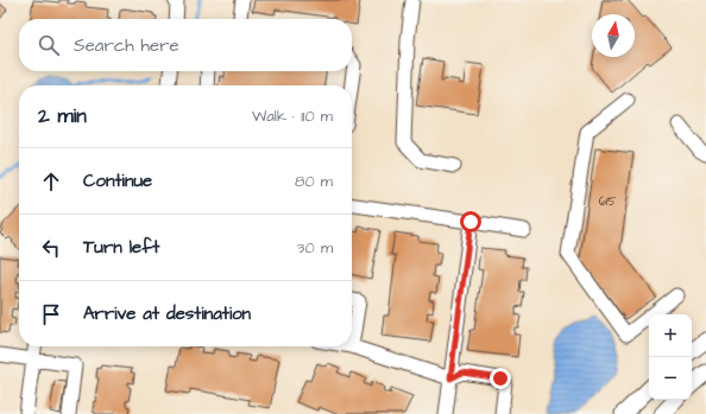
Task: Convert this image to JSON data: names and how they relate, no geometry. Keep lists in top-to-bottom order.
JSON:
{
  "house_numbers": ["615"],
  "north": "top",
  "page": {
    "search": "Search here",
    "heading": ["2 min", "Walk · 110 m"],
    "list": [
      ["Continue", "80 m"],
      ["Turn left", "30 m"],
      "Arrive at destination"
    ],
    "map_buttons": ["+", "−"]
  }
}
